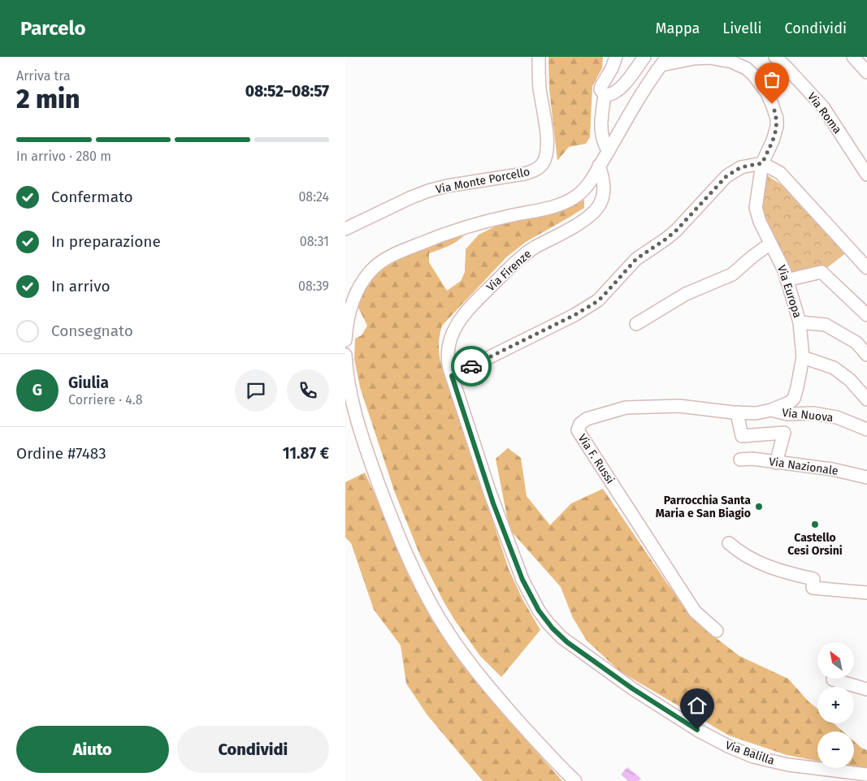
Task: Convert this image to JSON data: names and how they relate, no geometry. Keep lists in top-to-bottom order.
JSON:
{
  "streets": {
    "street": [
      "Via Roma",
      "Via Monte Porcello",
      "Via Firenze",
      "Via Europa",
      "Via Nuova",
      "Via F. Russi",
      "Via Nazionale",
      "Via Balilla"
    ]
  },
  "crossings": [
    ["Via Firenze", "Via Balilla"],
    ["Via Europa", "Via Nuova"],
    ["Via Europa", "Via F. Russi"],
    ["Via Nuova", "Via F. Russi"]
  ],
  "places": ["Parrocchia Santa Maria e San Biagio", "Castello Cesi Orsini"],
  "north": "top left",
  "page": {
    "header": "Parcelo",
    "nav": ["Mappa", "Livelli", "Condividi"],
    "heading": ["2 min", "Arriva tra", "08:52–08:57"],
    "panel": [
      "Giulia",
      "Corriere · 4.8",
      "Ordine #7483",
      "11.87 €"
    ],
    "bar": "In arrivo · 280 m",
    "list": [
      ["Confermato", "08:24"],
      ["In preparazione", "08:31"],
      ["In arrivo", "08:39"],
      "Consegnato"
    ],
    "round": "G",
    "map_buttons": ["+", "−"],
    "buttons": ["Aiuto", "Condividi"]
  }
}
